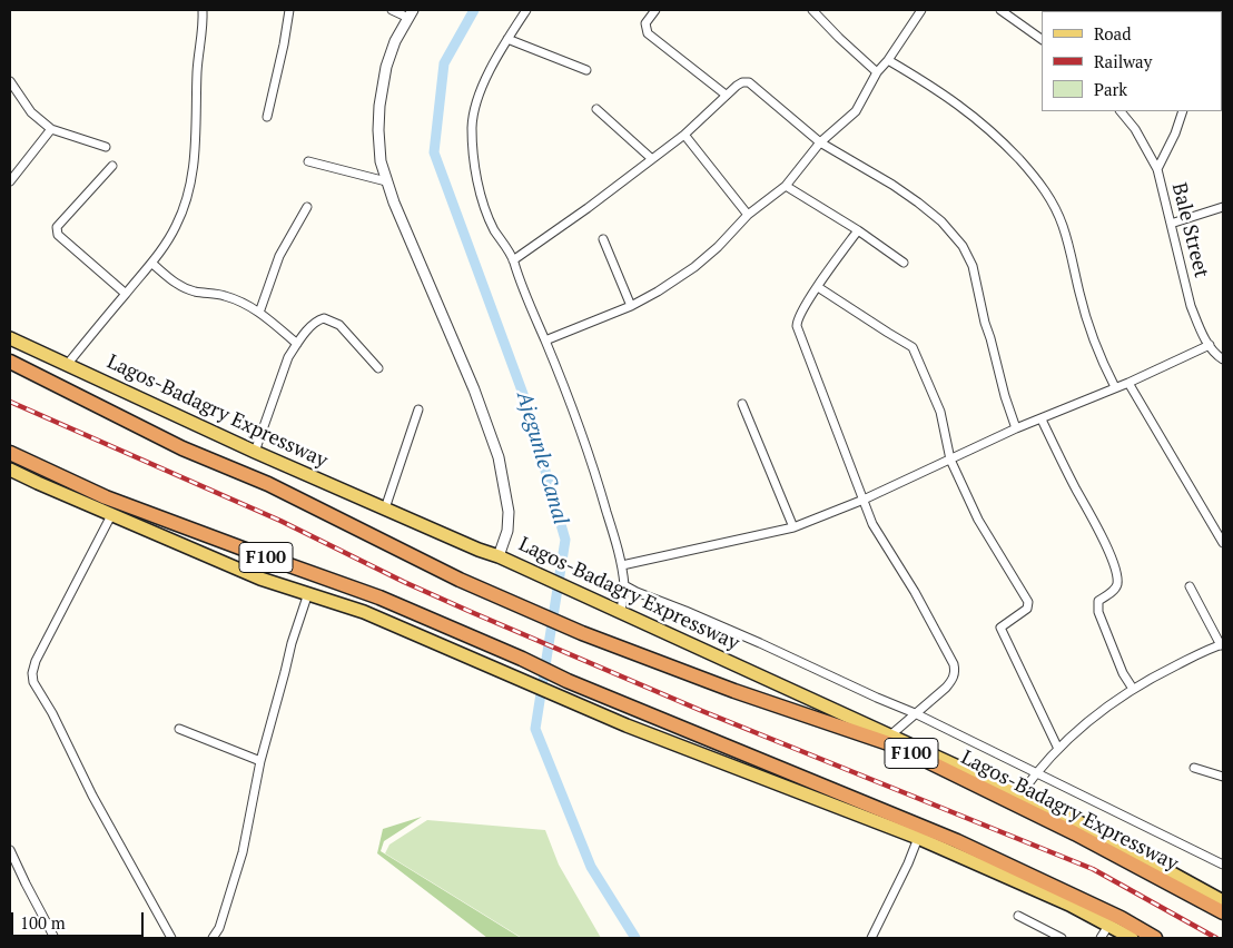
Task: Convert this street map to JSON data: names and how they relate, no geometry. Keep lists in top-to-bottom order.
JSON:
{
  "streets": {
    "highway": ["Lagos-Badagry Expressway", "F100"],
    "street": ["Bale Street"]
  },
  "water": ["Ajegunle Canal"],
  "legend": ["Road", "Railway", "Park"],
  "scale_bar": "100 m"
}
